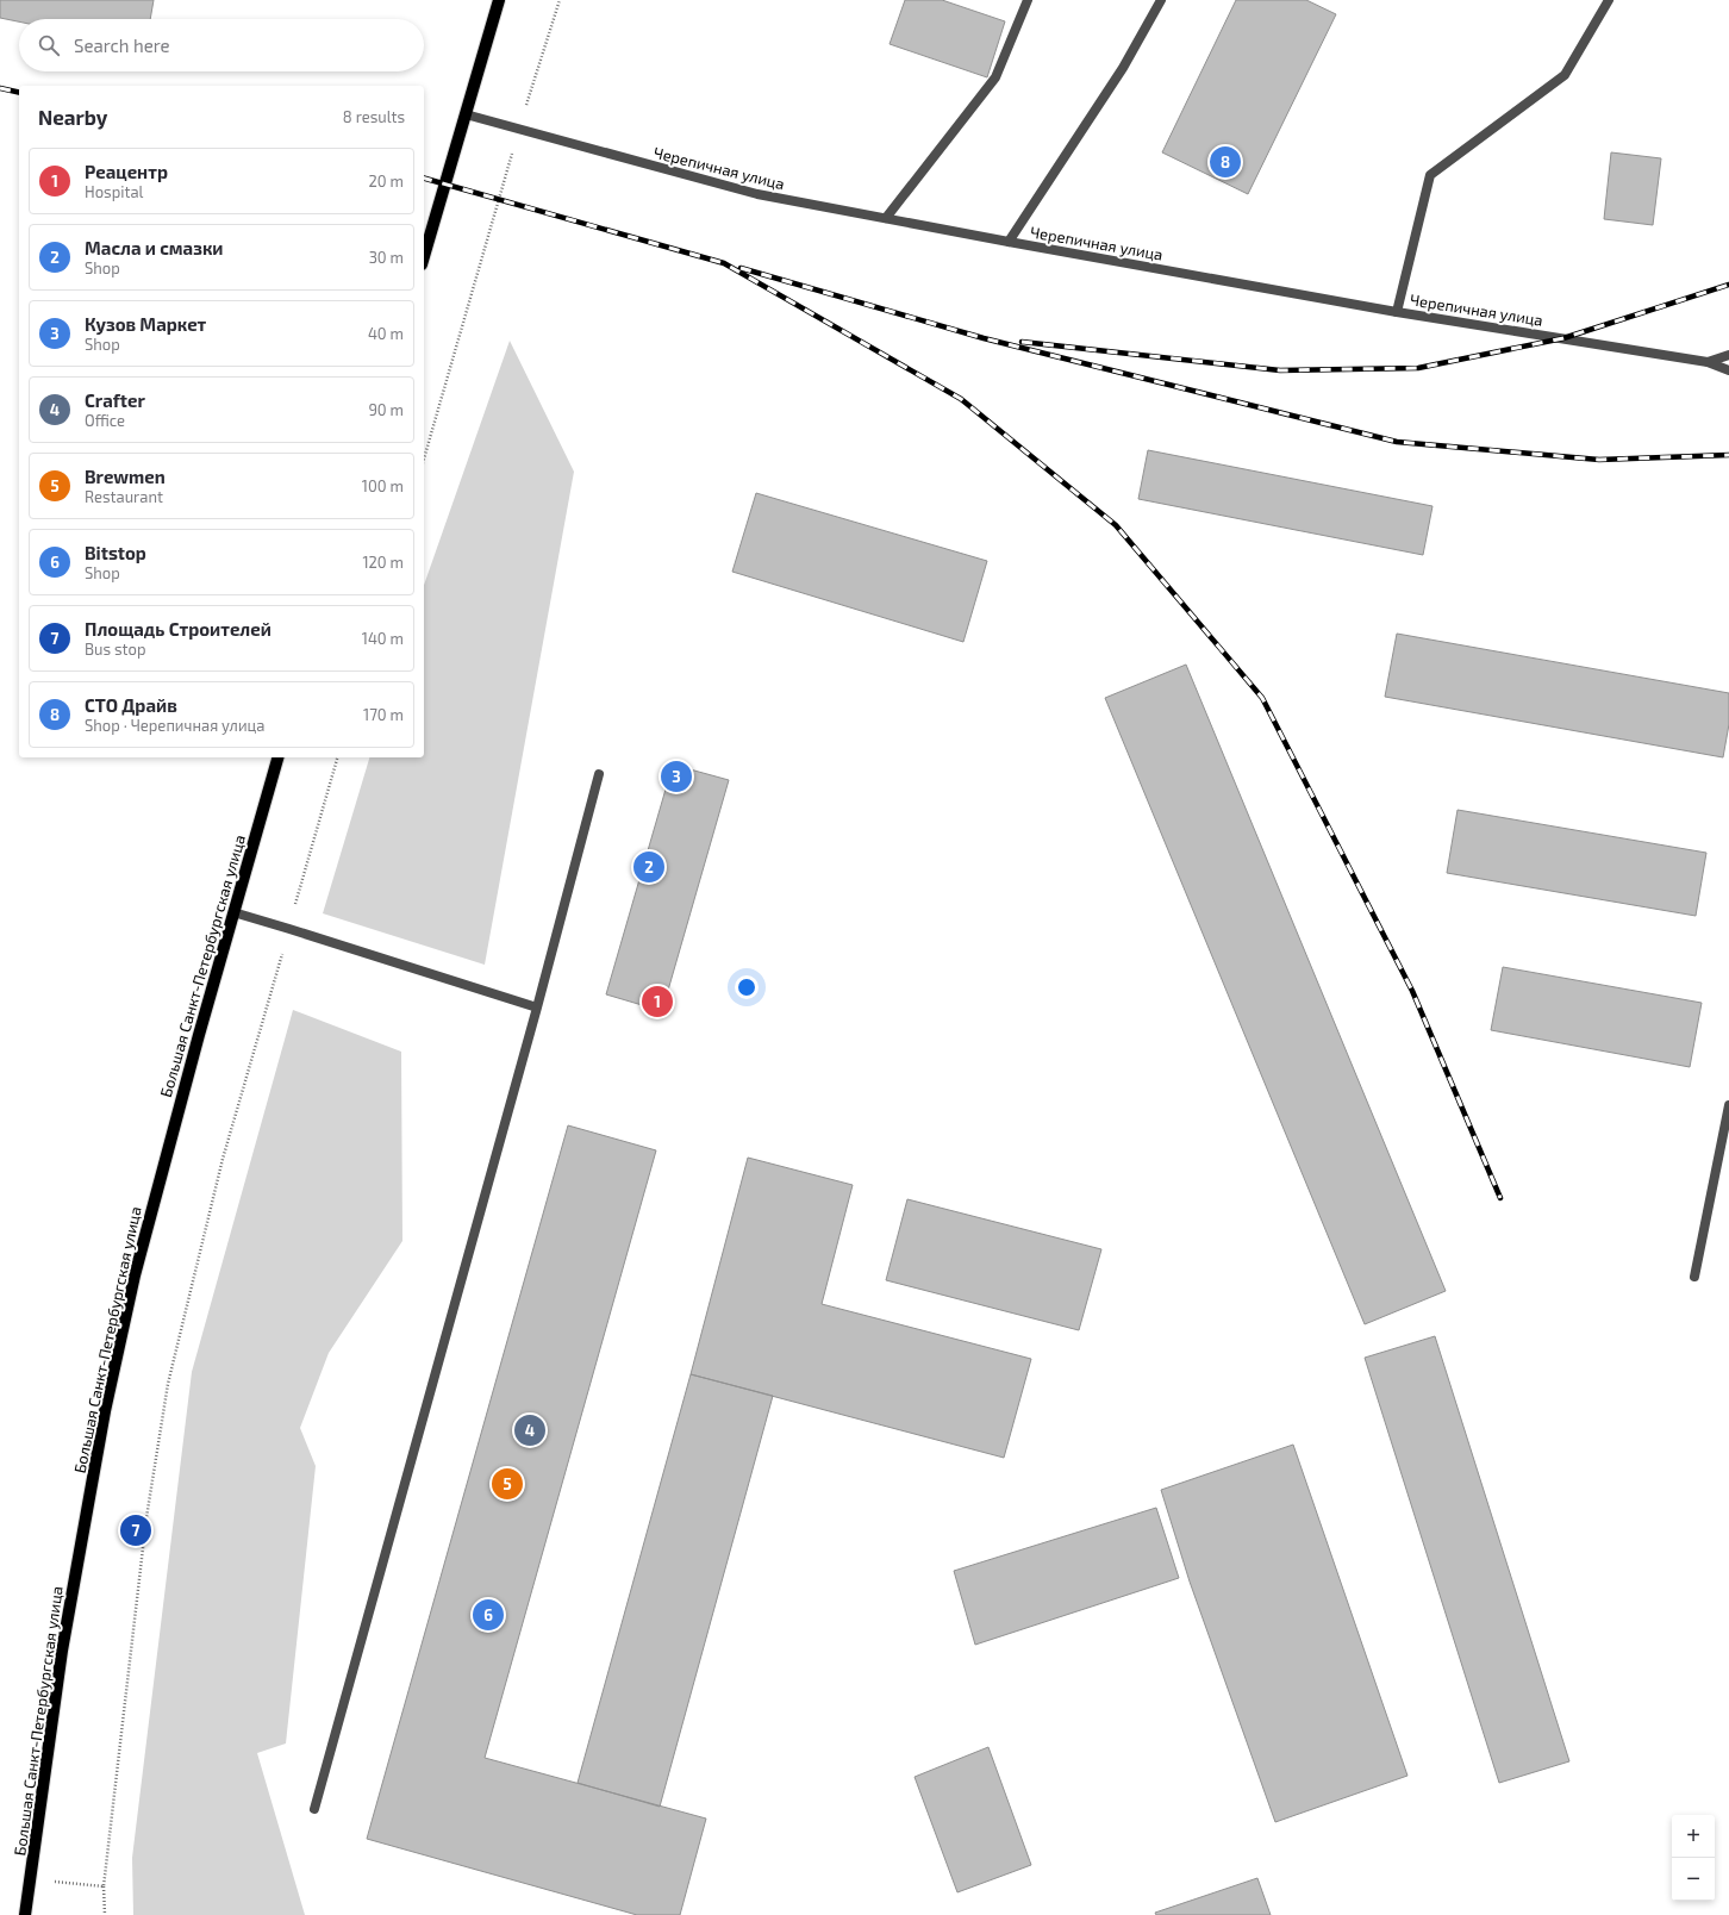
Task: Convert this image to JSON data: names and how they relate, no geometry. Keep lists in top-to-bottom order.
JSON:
{
  "streets": {
    "main road": ["Большая Санкт-Петербургская улица"],
    "street": ["Черепичная улица"]
  },
  "page": {
    "search": "Search here",
    "heading": ["Nearby", "8 results"],
    "pins": [
      "8",
      "3",
      "2",
      "1",
      "4",
      "5",
      "7",
      "6"
    ],
    "list": [
      {
        "mark": "1",
        "name": "Реацентр",
        "note": "Hospital",
        "value": "20 m"
      },
      {
        "mark": "2",
        "name": "Масла и смазки",
        "note": "Shop",
        "value": "30 m"
      },
      {
        "mark": "3",
        "name": "Кузов Маркет",
        "note": "Shop",
        "value": "40 m"
      },
      {
        "mark": "4",
        "name": "Crafter",
        "note": "Office",
        "value": "90 m"
      },
      {
        "mark": "5",
        "name": "Brewmen",
        "note": "Restaurant",
        "value": "100 m"
      },
      {
        "mark": "6",
        "name": "Bitstop",
        "note": "Shop",
        "value": "120 m"
      },
      {
        "mark": "7",
        "name": "Площадь Строителей",
        "note": "Bus stop",
        "value": "140 m"
      },
      {
        "mark": "8",
        "name": "СТО Драйв",
        "note": "Shop · Черепичная улица",
        "value": "170 m"
      }
    ],
    "map_buttons": ["+", "−"]
  }
}
